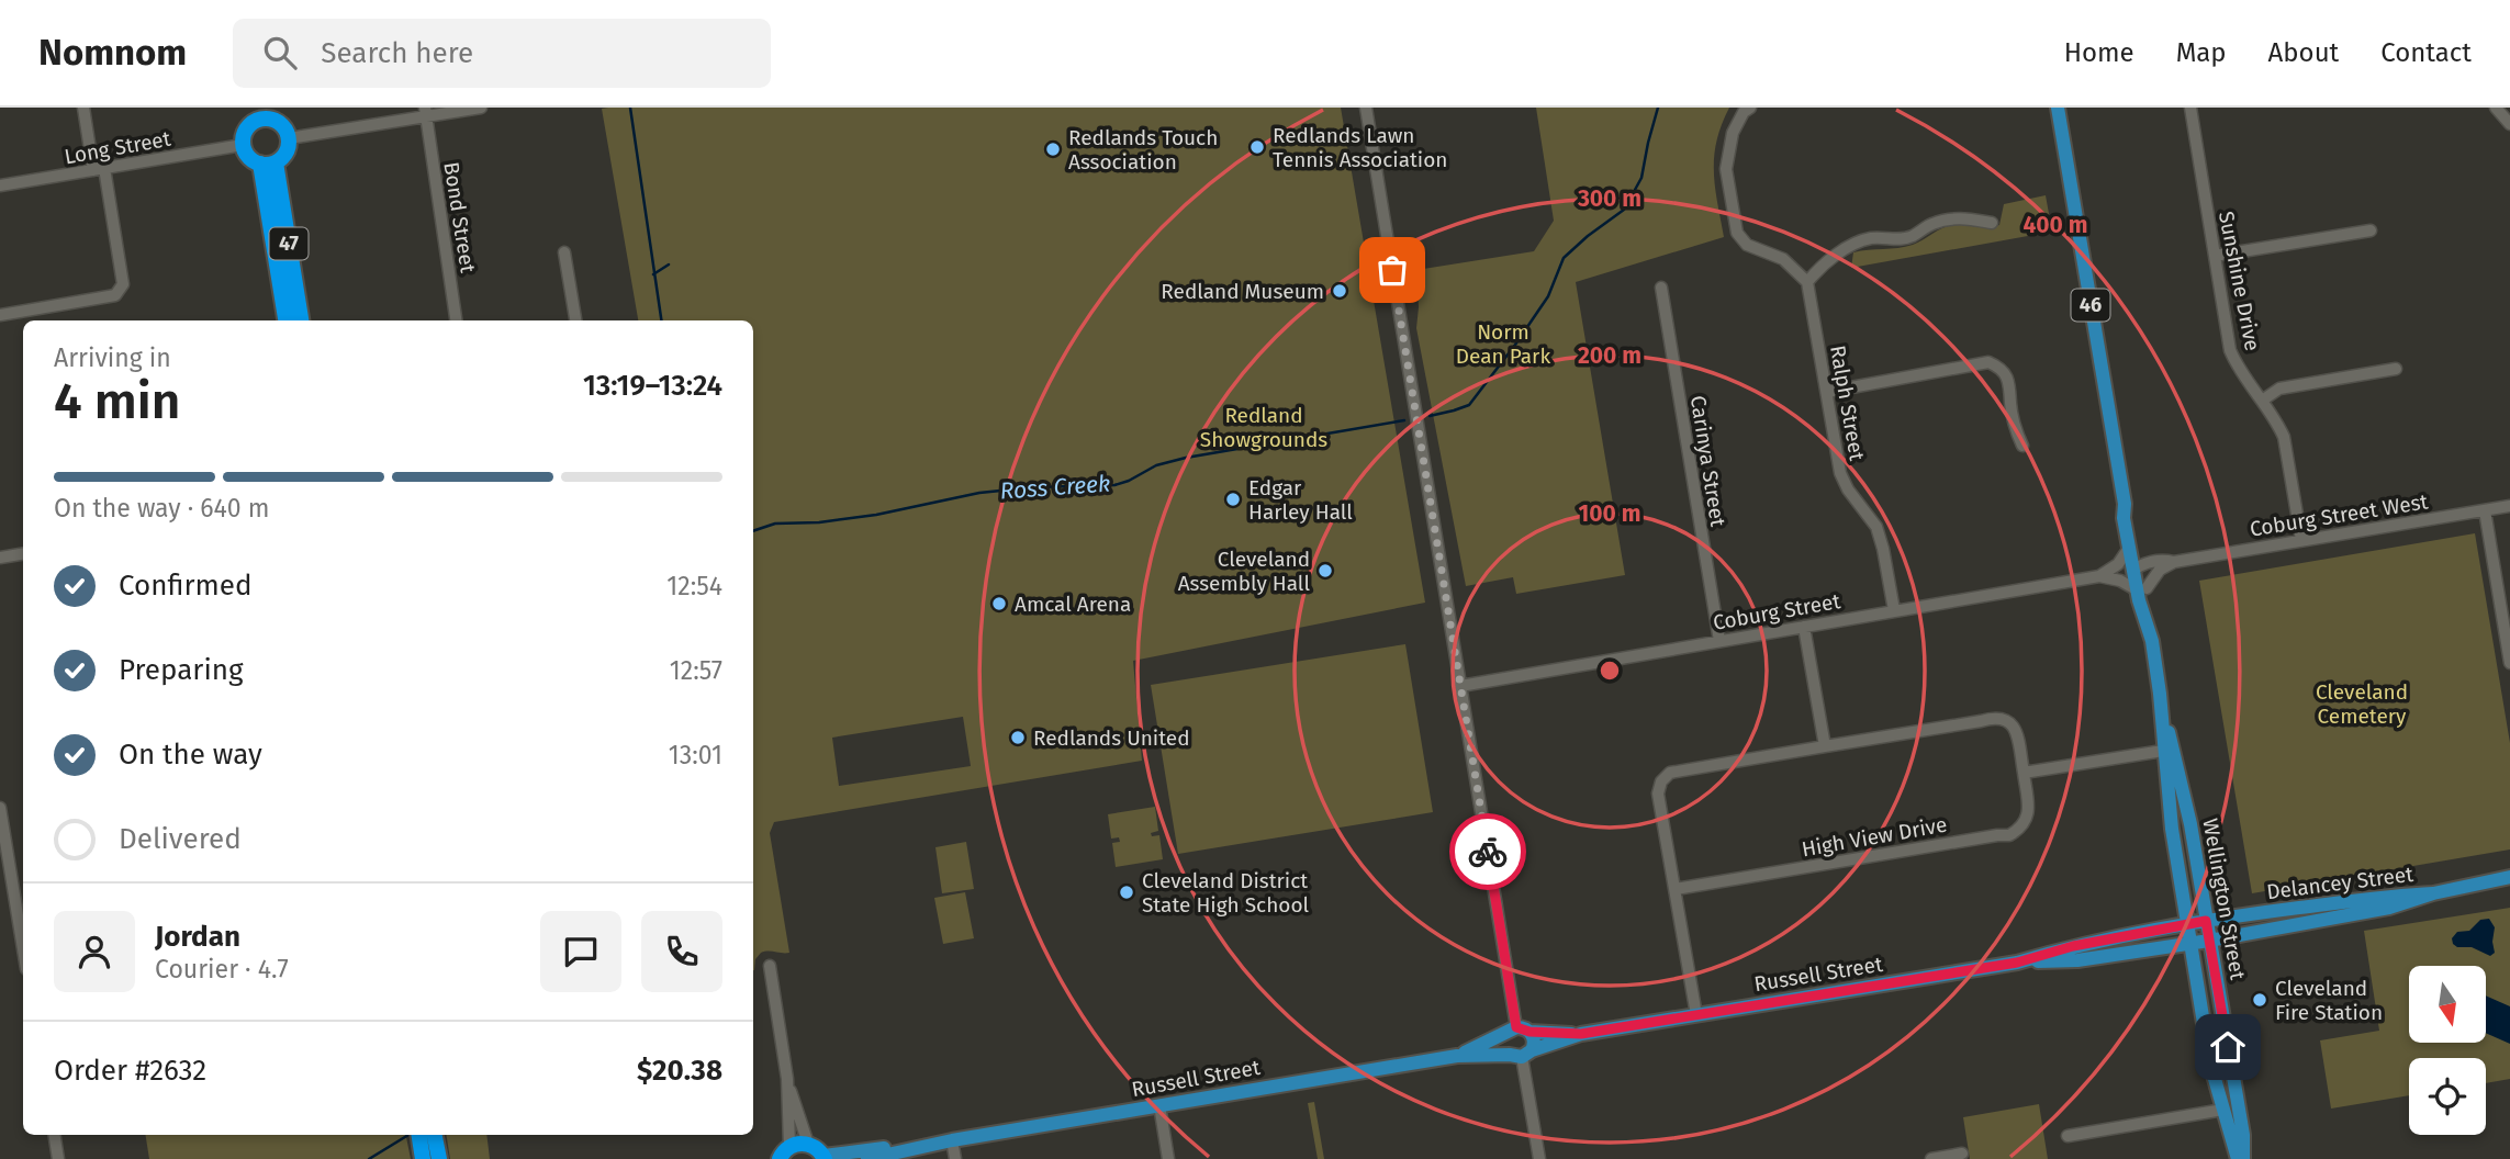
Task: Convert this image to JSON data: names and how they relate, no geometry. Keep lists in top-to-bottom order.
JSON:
{
  "streets": {
    "highway": ["47"],
    "main road": [
      "46",
      "Delancey Street",
      "Wellington Street",
      "Russell Street"
    ],
    "street": [
      "Long Street",
      "Bond Street",
      "Sunshine Drive",
      "Ralph Street",
      "Carinya Street",
      "Coburg Street West",
      "Coburg Street",
      "High View Drive"
    ]
  },
  "crossings": [
    ["Long Street", "47"],
    ["Sunshine Drive", "Coburg Street West"],
    ["Ralph Street", "Coburg Street"],
    ["Carinya Street", "Coburg Street"],
    ["Coburg Street West", "Wellington Street"],
    ["Coburg Street", "Wellington Street"],
    ["High View Drive", "Russell Street"],
    ["Delancey Street", "Wellington Street"],
    ["Delancey Street", "Russell Street"],
    ["Wellington Street", "Russell Street"]
  ],
  "water": ["Ross Creek"],
  "parks": ["Norm Dean Park", "Redland Showgrounds", "Cleveland Cemetery"],
  "places": [
    "Redlands Lawn Tennis Association",
    "Redlands Touch Association",
    "Redland Museum",
    "Edgar Harley Hall",
    "Cleveland Assembly Hall",
    "Amcal Arena",
    "Redlands United",
    "Cleveland District State High School",
    "Cleveland Fire Station"
  ],
  "north": "bottom",
  "page": {
    "header": "Nomnom",
    "search": "Search here",
    "nav": [
      "Home",
      "Map",
      "About",
      "Contact"
    ],
    "heading": ["4 min", "Arriving in", "13:19–13:24"],
    "panel": [
      "Jordan",
      "Courier · 4.7",
      "Order #2632",
      "$20.38"
    ],
    "bar": "On the way · 640 m",
    "list": [
      ["Confirmed", "12:54"],
      ["Preparing", "12:57"],
      ["On the way", "13:01"],
      "Delivered"
    ]
  },
  "rings": [
    "300 m",
    "400 m",
    "200 m",
    "100 m"
  ]
}
